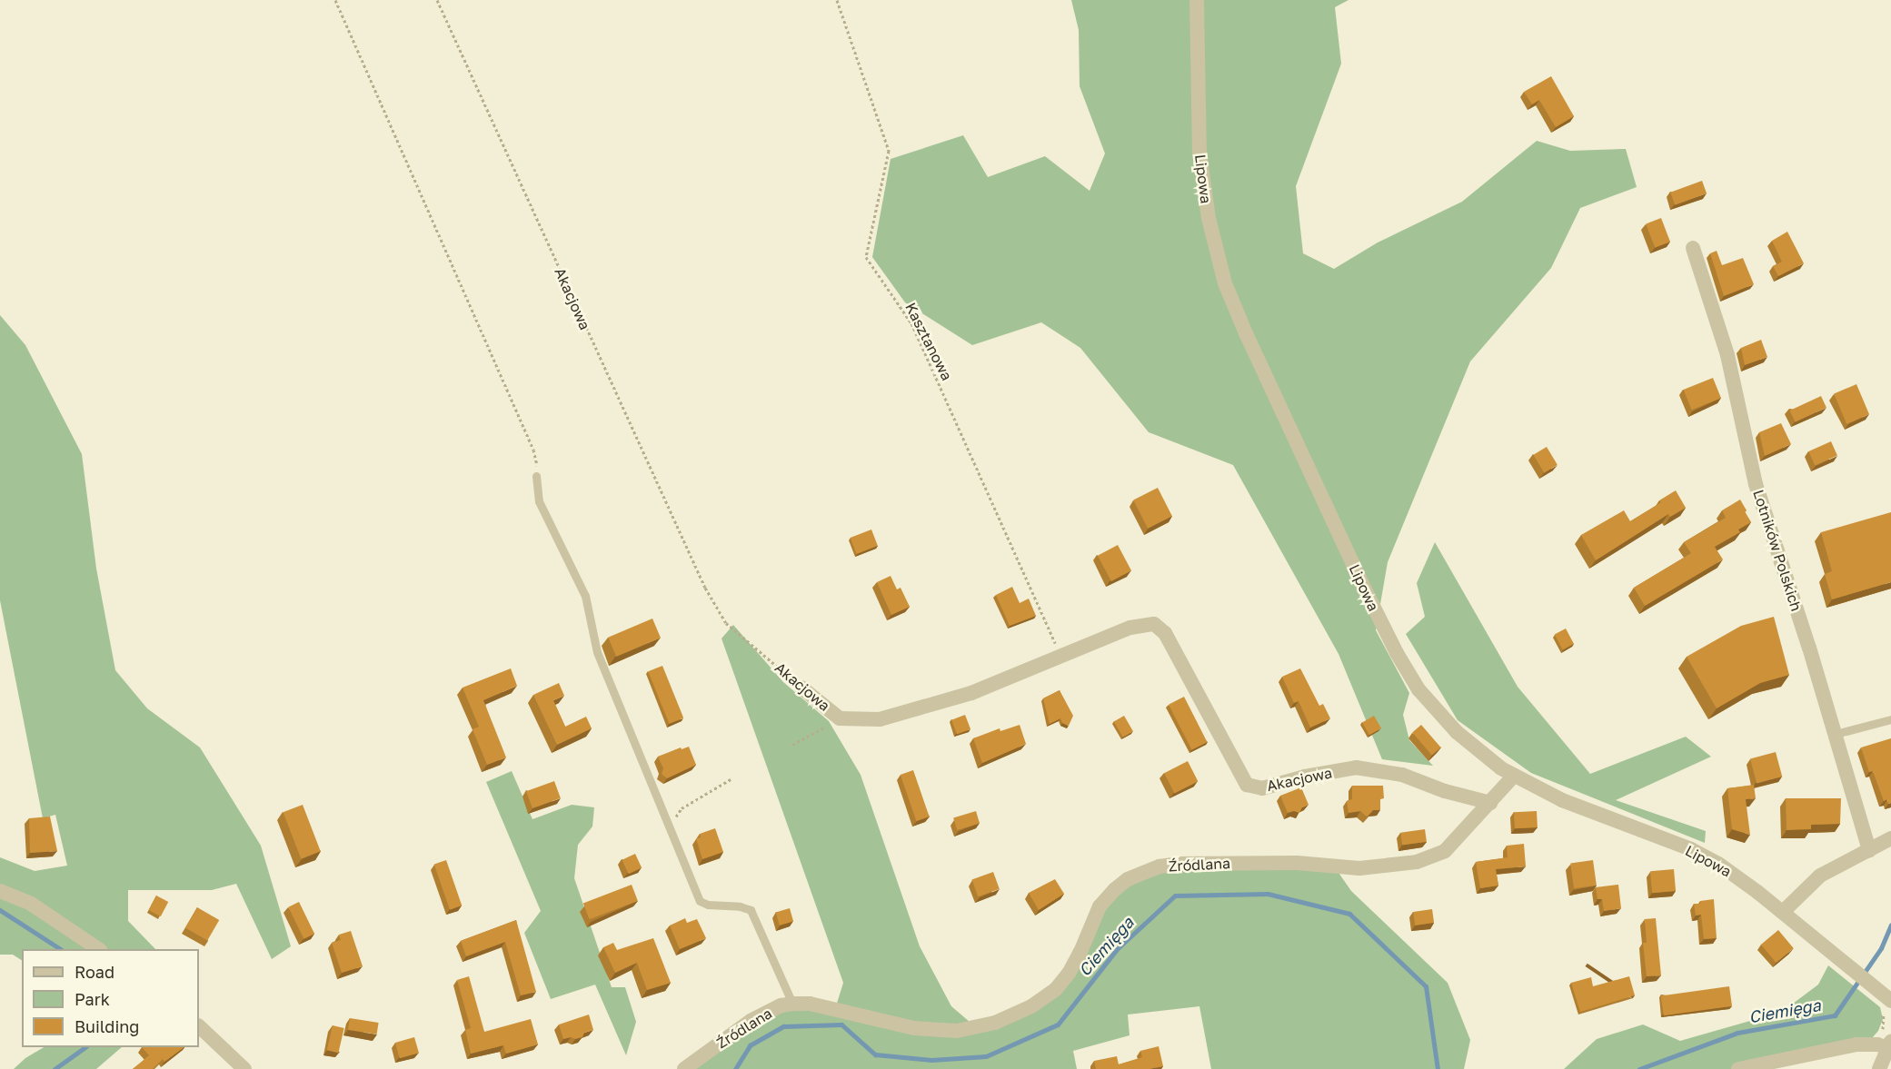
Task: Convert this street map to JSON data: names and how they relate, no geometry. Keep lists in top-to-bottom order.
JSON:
{
  "streets": {
    "street": [
      "Lipowa",
      "Akacjowa",
      "Lotników Polskich",
      "Źródlana"
    ],
    "path": ["Kasztanowa"]
  },
  "crossings": [
    ["Lipowa", "Źródlana"],
    ["Akacjowa", "Kasztanowa"],
    ["Akacjowa", "Źródlana"]
  ],
  "water": ["Ciemięga"],
  "legend": ["Road", "Park", "Building"]
}
